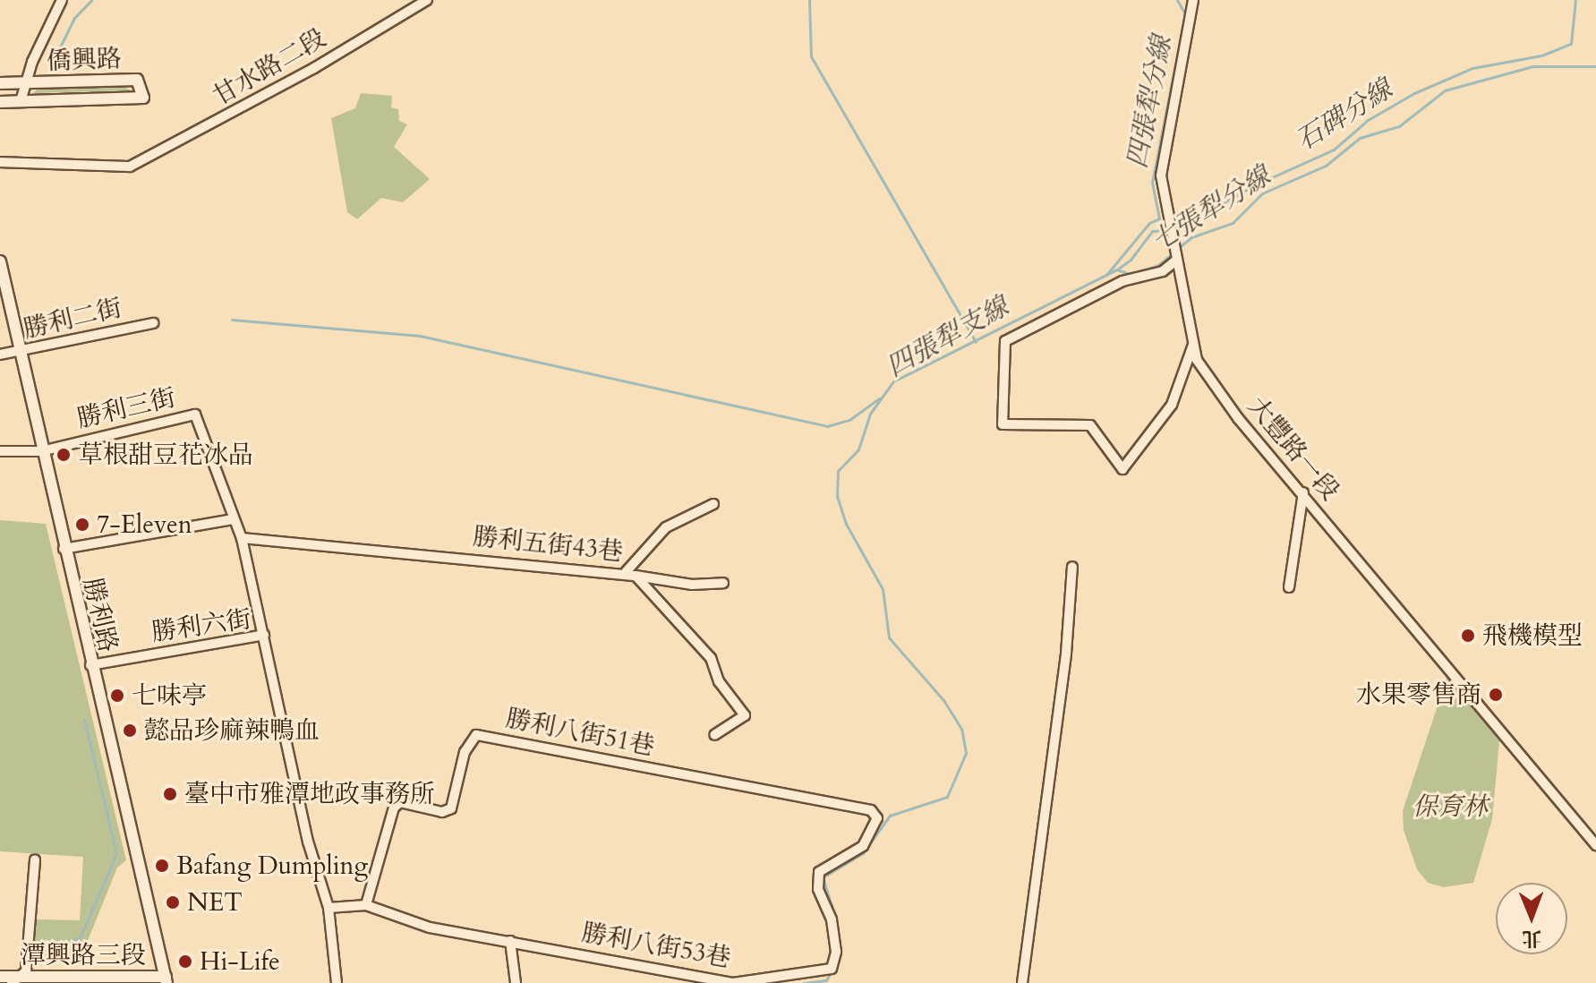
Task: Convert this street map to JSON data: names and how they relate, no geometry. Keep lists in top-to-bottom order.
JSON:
{
  "streets": {
    "street": [
      "僑興路",
      "甘水路二段",
      "勝利二街",
      "勝利三街",
      "大豐路一段",
      "勝利五街43巷",
      "勝利路",
      "勝利六街",
      "勝利八街51巷",
      "勝利八街53巷",
      "潭興路三段"
    ]
  },
  "crossings": [
    ["勝利二街", "勝利路"],
    ["勝利三街", "勝利路"],
    ["勝利路", "勝利六街"],
    ["勝利路", "潭興路三段"],
    ["勝利六街", "勝利八街53巷"],
    ["勝利八街51巷", "勝利八街53巷"]
  ],
  "water": [
    "四張犁分線",
    "石碑分線",
    "七張犁分線",
    "四張犁支線"
  ],
  "parks": ["保育林"],
  "places": [
    "草根甜豆花冰品",
    "7-Eleven",
    "飛機模型",
    "水果零售商",
    "七味亭",
    "懿品珍麻辣鴨血",
    "臺中市雅潭地政事務所",
    "Bafang Dumpling",
    "NET",
    "Hi-Life"
  ],
  "north": "bottom"
}
